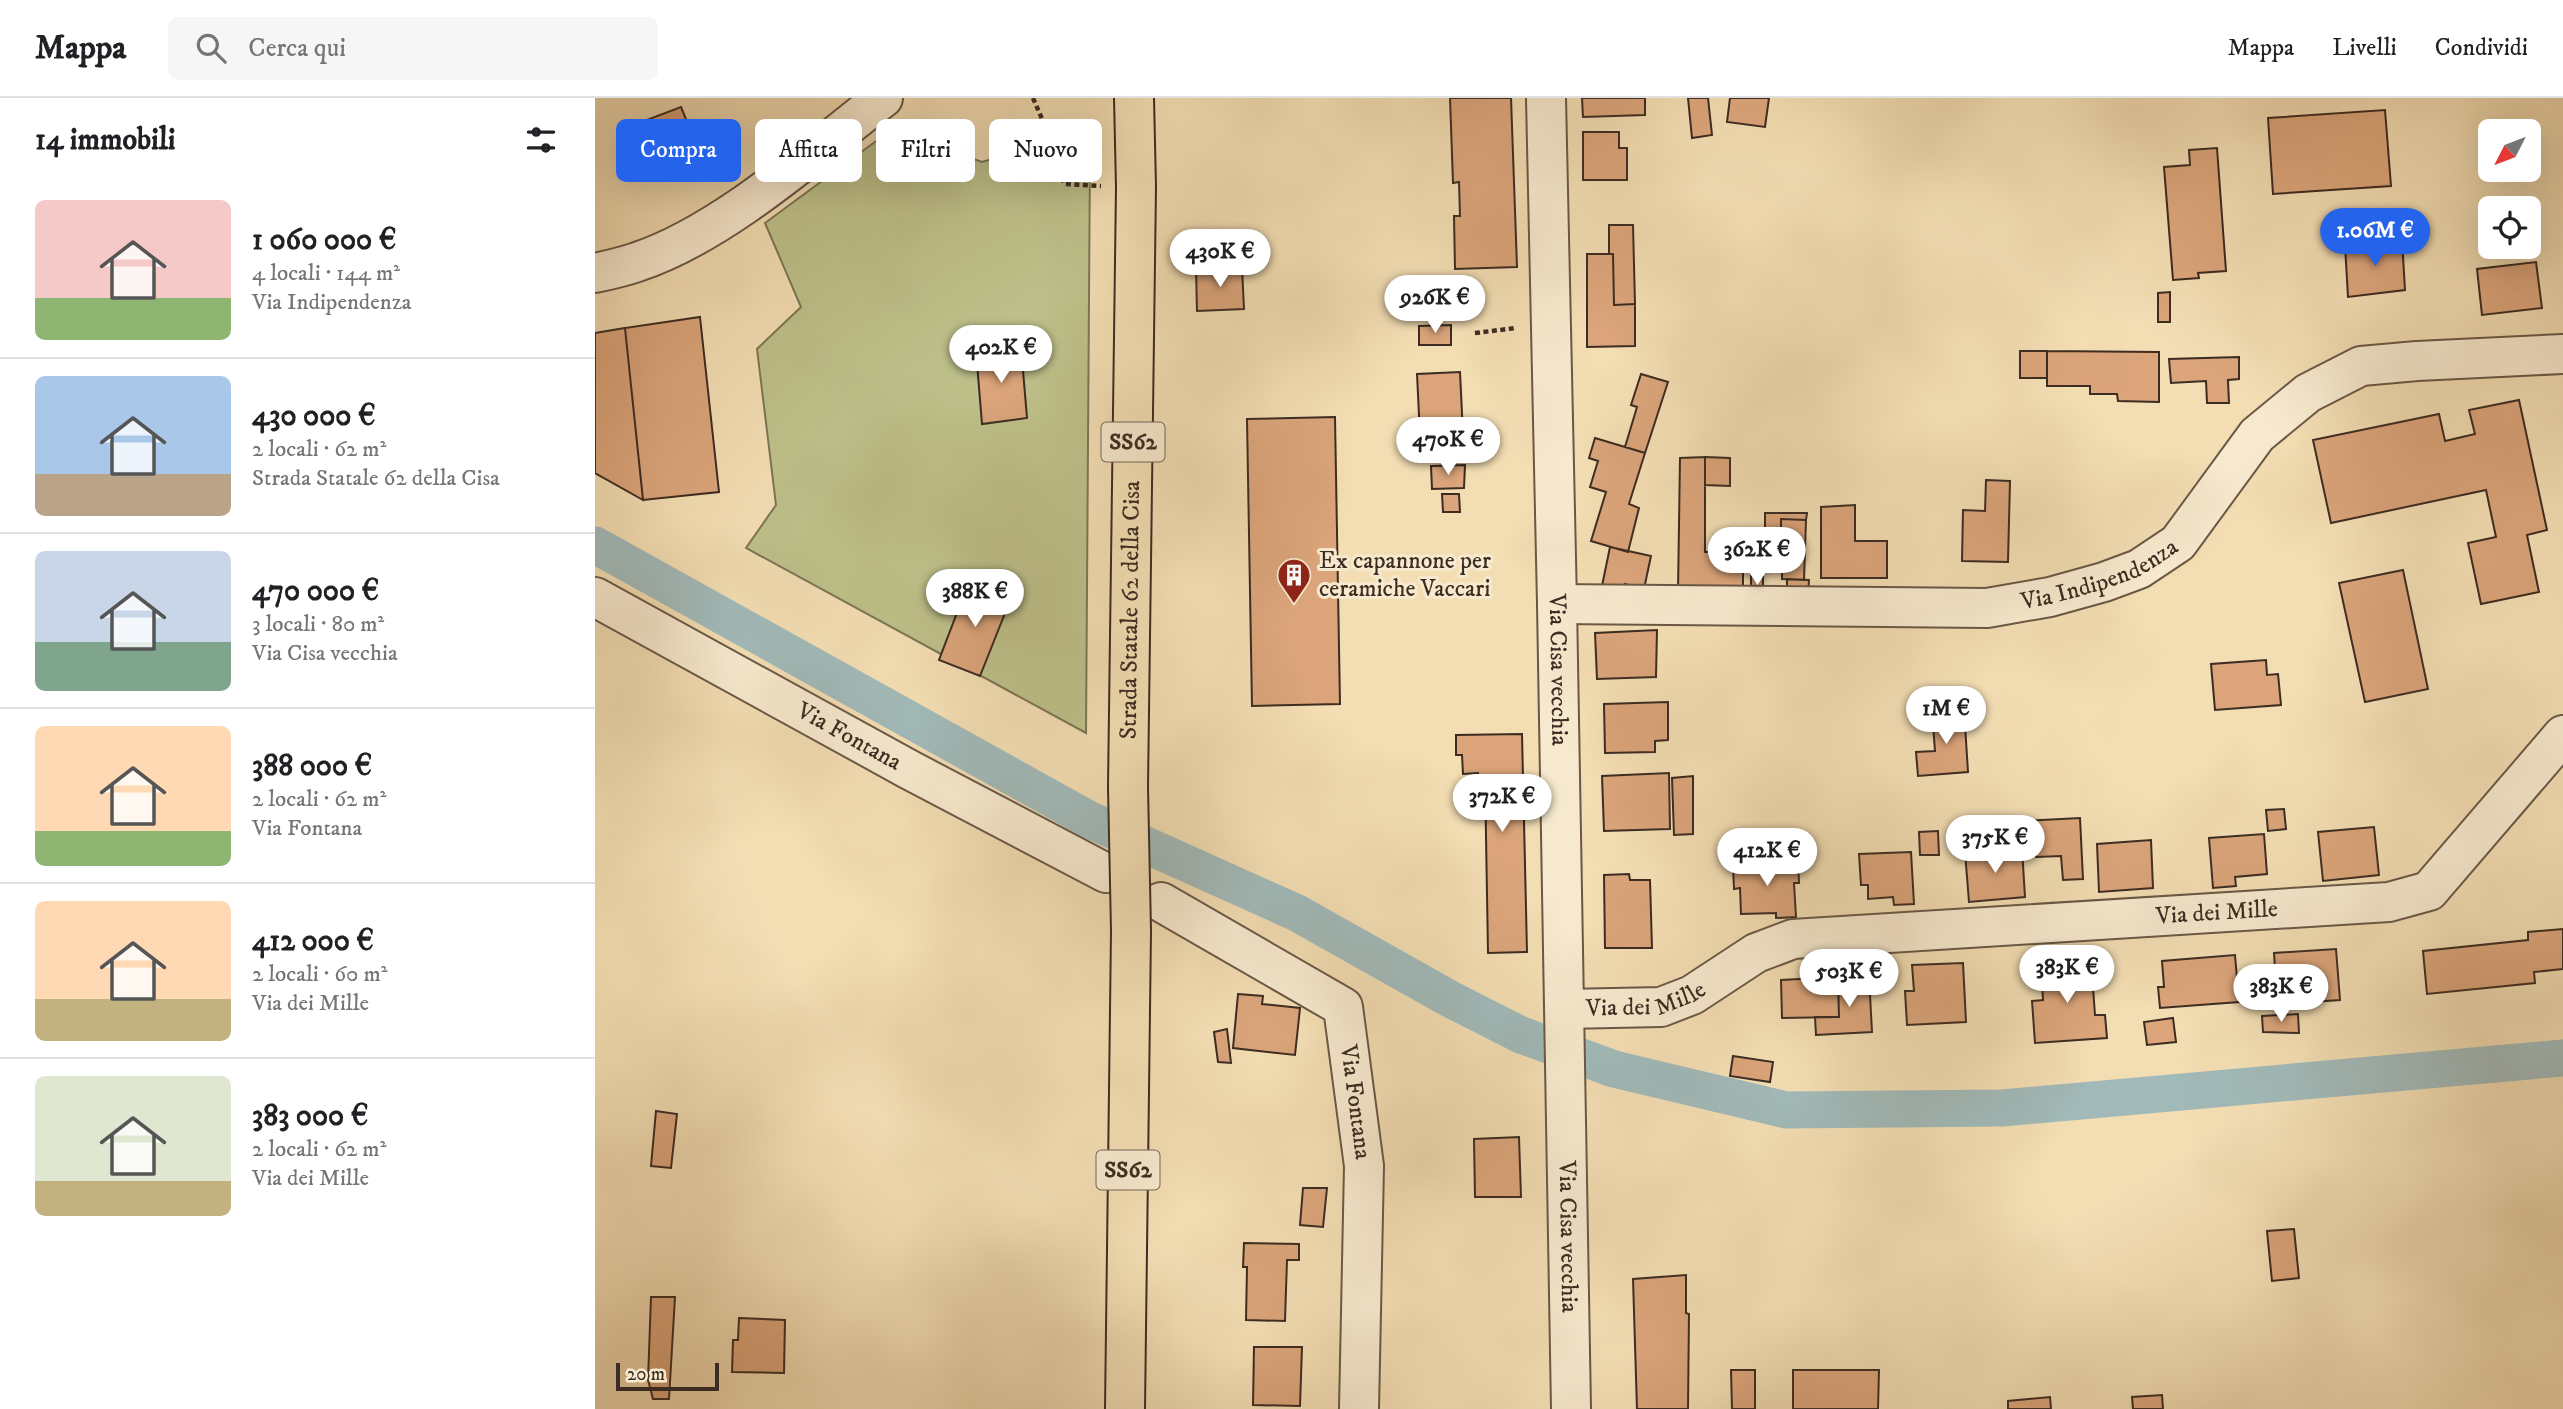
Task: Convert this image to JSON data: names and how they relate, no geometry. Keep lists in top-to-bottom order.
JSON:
{
  "streets": {
    "main road": ["SS62", "Strada Statale 62 della Cisa"],
    "street": [
      "Via Indipendenza",
      "Via Cisa vecchia",
      "Via Fontana",
      "Via dei Mille"
    ]
  },
  "crossings": [
    ["Via Indipendenza", "Via Cisa vecchia"],
    ["Via Cisa vecchia", "Via dei Mille"]
  ],
  "places": {
    "building": ["Ex capannone per ceramiche Vaccari"]
  },
  "scale_bar": "20 m",
  "north": "bottom left",
  "page": {
    "header": "Mappa",
    "search": "Cerca qui",
    "nav": ["Mappa", "Livelli", "Condividi"],
    "heading": "14 immobili",
    "chip": [
      "Compra",
      "Affitta",
      "Filtri",
      "Nuovo"
    ],
    "list": [
      {
        "name": "1 060 000 €",
        "note": "4 locali · 144 m² · Via Indipendenza"
      },
      {
        "name": "430 000 €",
        "note": "2 locali · 62 m² · Strada Statale 62 della Cisa"
      },
      {
        "name": "470 000 €",
        "note": "3 locali · 80 m² · Via Cisa vecchia"
      },
      {
        "name": "388 000 €",
        "note": "2 locali · 62 m² · Via Fontana"
      },
      {
        "name": "412 000 €",
        "note": "2 locali · 60 m² · Via dei Mille"
      },
      {
        "name": "383 000 €",
        "note": "2 locali · 62 m² · Via dei Mille"
      }
    ],
    "price": [
      "1.06M €",
      "430K €",
      "926K €",
      "402K €",
      "470K €",
      "362K €",
      "388K €",
      "1M €",
      "372K €",
      "375K €",
      "412K €",
      "383K €",
      "503K €",
      "383K €"
    ],
    "scale": "20 m"
  }
}
